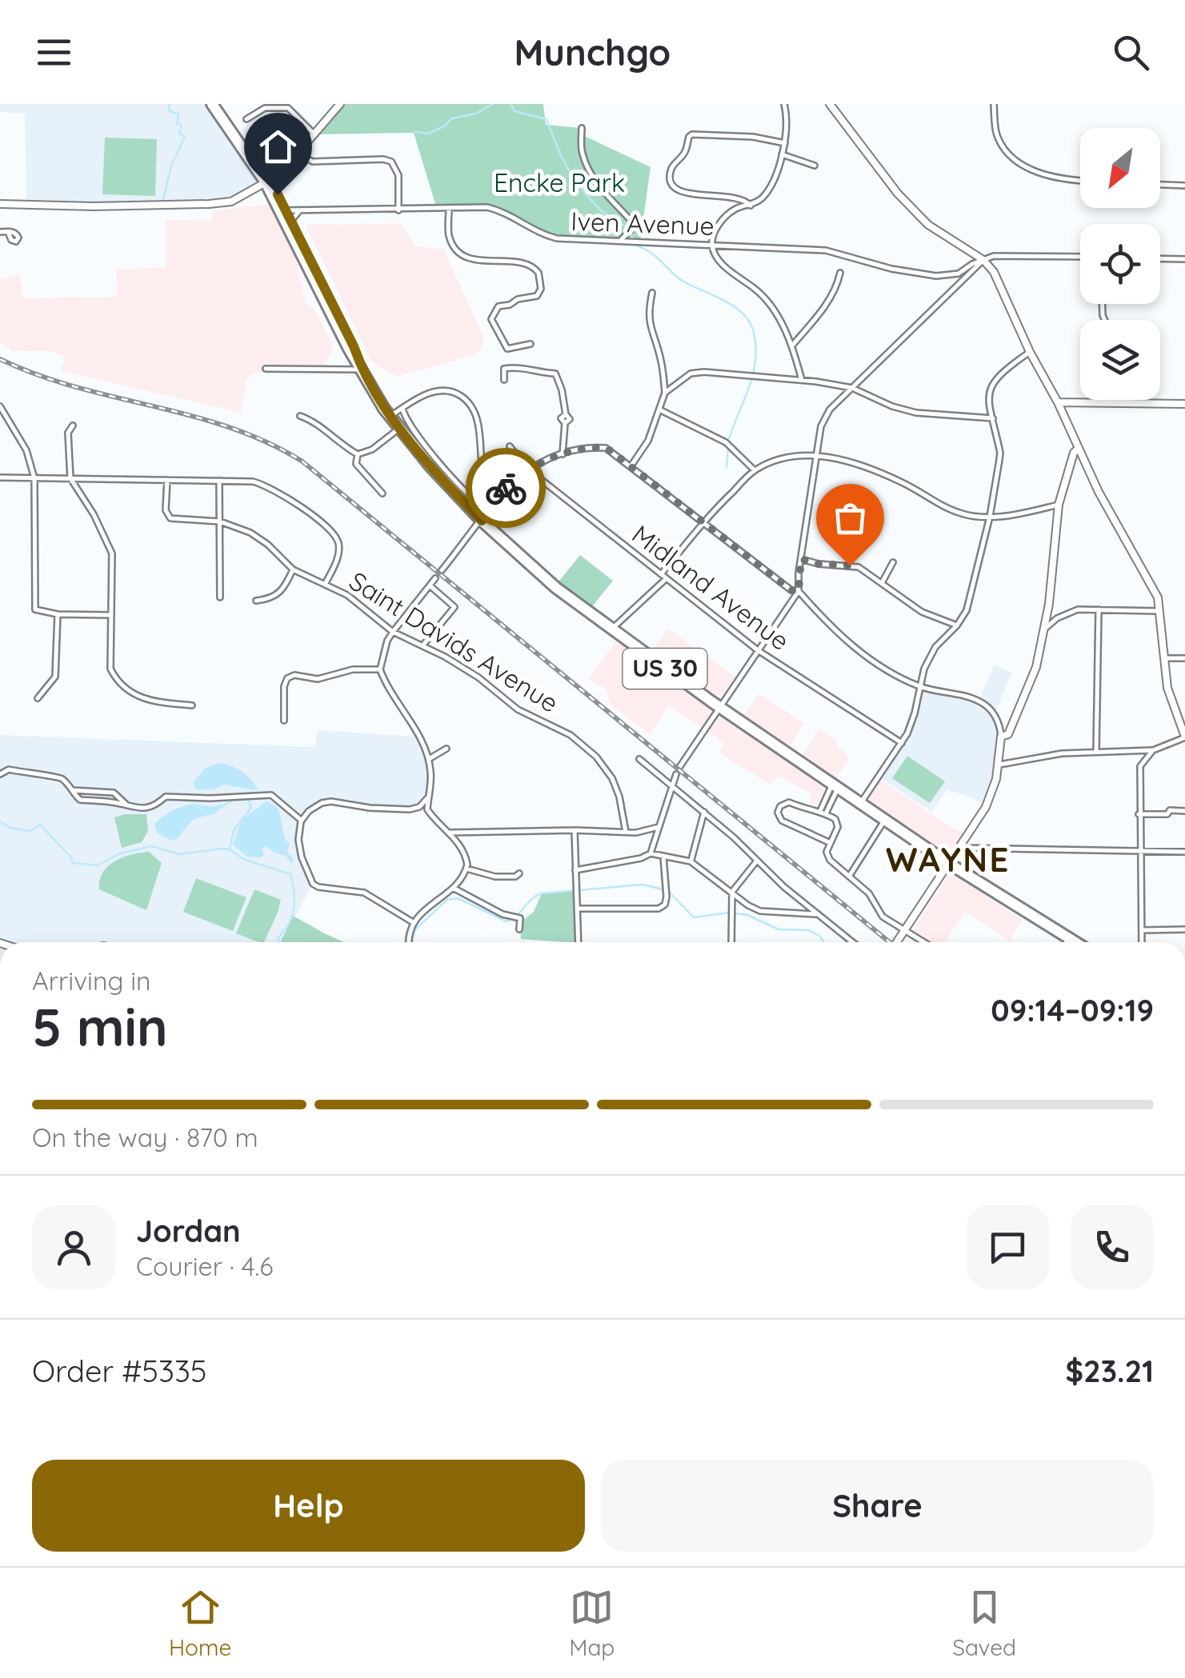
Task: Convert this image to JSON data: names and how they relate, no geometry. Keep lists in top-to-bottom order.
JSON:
{
  "streets": {
    "highway": ["US 30"],
    "street": ["Iven Avenue", "Midland Avenue", "Saint Davids Avenue"]
  },
  "crossings": [
    ["Iven Avenue", "US 30"]
  ],
  "districts": ["WAYNE"],
  "parks": ["Encke Park"],
  "north": "bottom left",
  "page": {
    "header": "Munchgo",
    "heading": ["5 min", "Arriving in", "09:14–09:19"],
    "panel": [
      "Jordan",
      "Courier · 4.6",
      "Order #5335",
      "$23.21"
    ],
    "bar": "On the way · 870 m",
    "buttons": ["Help", "Share"],
    "tabs": ["Home", "Map", "Saved"]
  }
}
